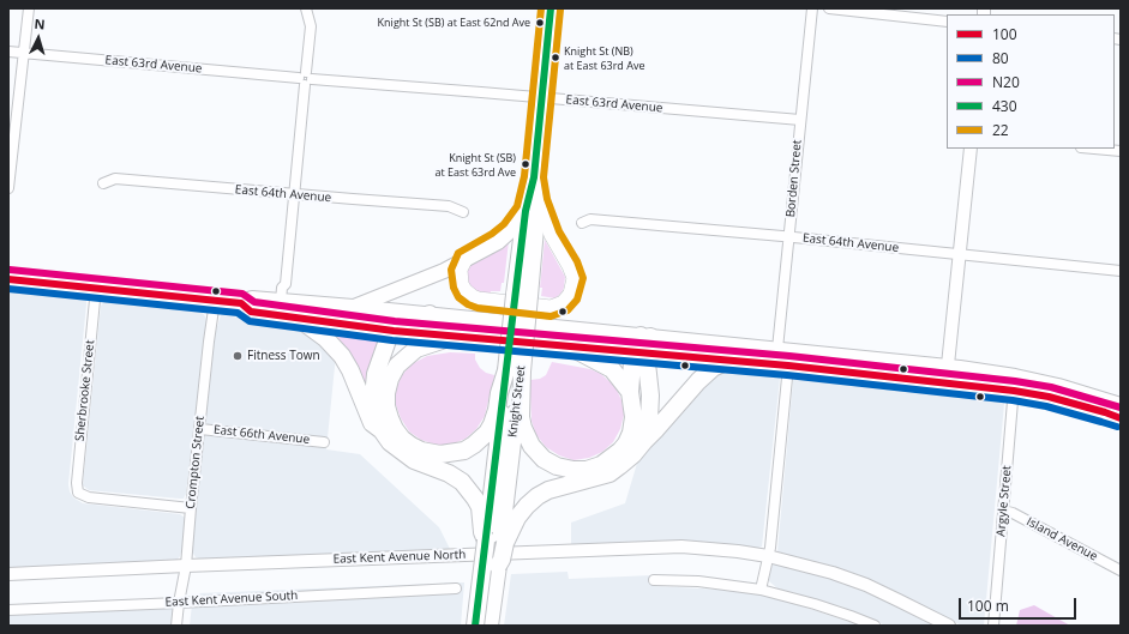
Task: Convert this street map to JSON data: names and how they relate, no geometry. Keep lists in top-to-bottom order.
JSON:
{
  "streets": {
    "highway": ["Knight Street"],
    "street": [
      "East 63rd Avenue",
      "Borden Street",
      "East 64th Avenue",
      "Sherbrooke Street",
      "East 66th Avenue",
      "Crompton Street",
      "Argyle Street",
      "Island Avenue",
      "East Kent Avenue North",
      "East Kent Avenue South"
    ]
  },
  "crossings": [
    ["East 63rd Avenue", "Borden Street"],
    ["East 63rd Avenue", "Knight Street"],
    ["Borden Street", "East 64th Avenue"],
    ["Sherbrooke Street", "Crompton Street"],
    ["East 66th Avenue", "Crompton Street"],
    ["Crompton Street", "East Kent Avenue North"],
    ["Crompton Street", "East Kent Avenue South"],
    ["Argyle Street", "Island Avenue"]
  ],
  "places": [
    "Knight St (SB) at East 62nd Ave",
    "Knight St (NB) at East 63rd Ave",
    "Knight St (SB) at East 63rd Ave",
    "Fitness Town"
  ],
  "lines": [
    "transit line 430",
    "transit line 22",
    "transit line N20",
    "transit line 100",
    "transit line 80"
  ],
  "legend": [
    "100",
    "80",
    "N20",
    "430",
    "22"
  ],
  "scale_bar": "100 m",
  "north": "top"
}
